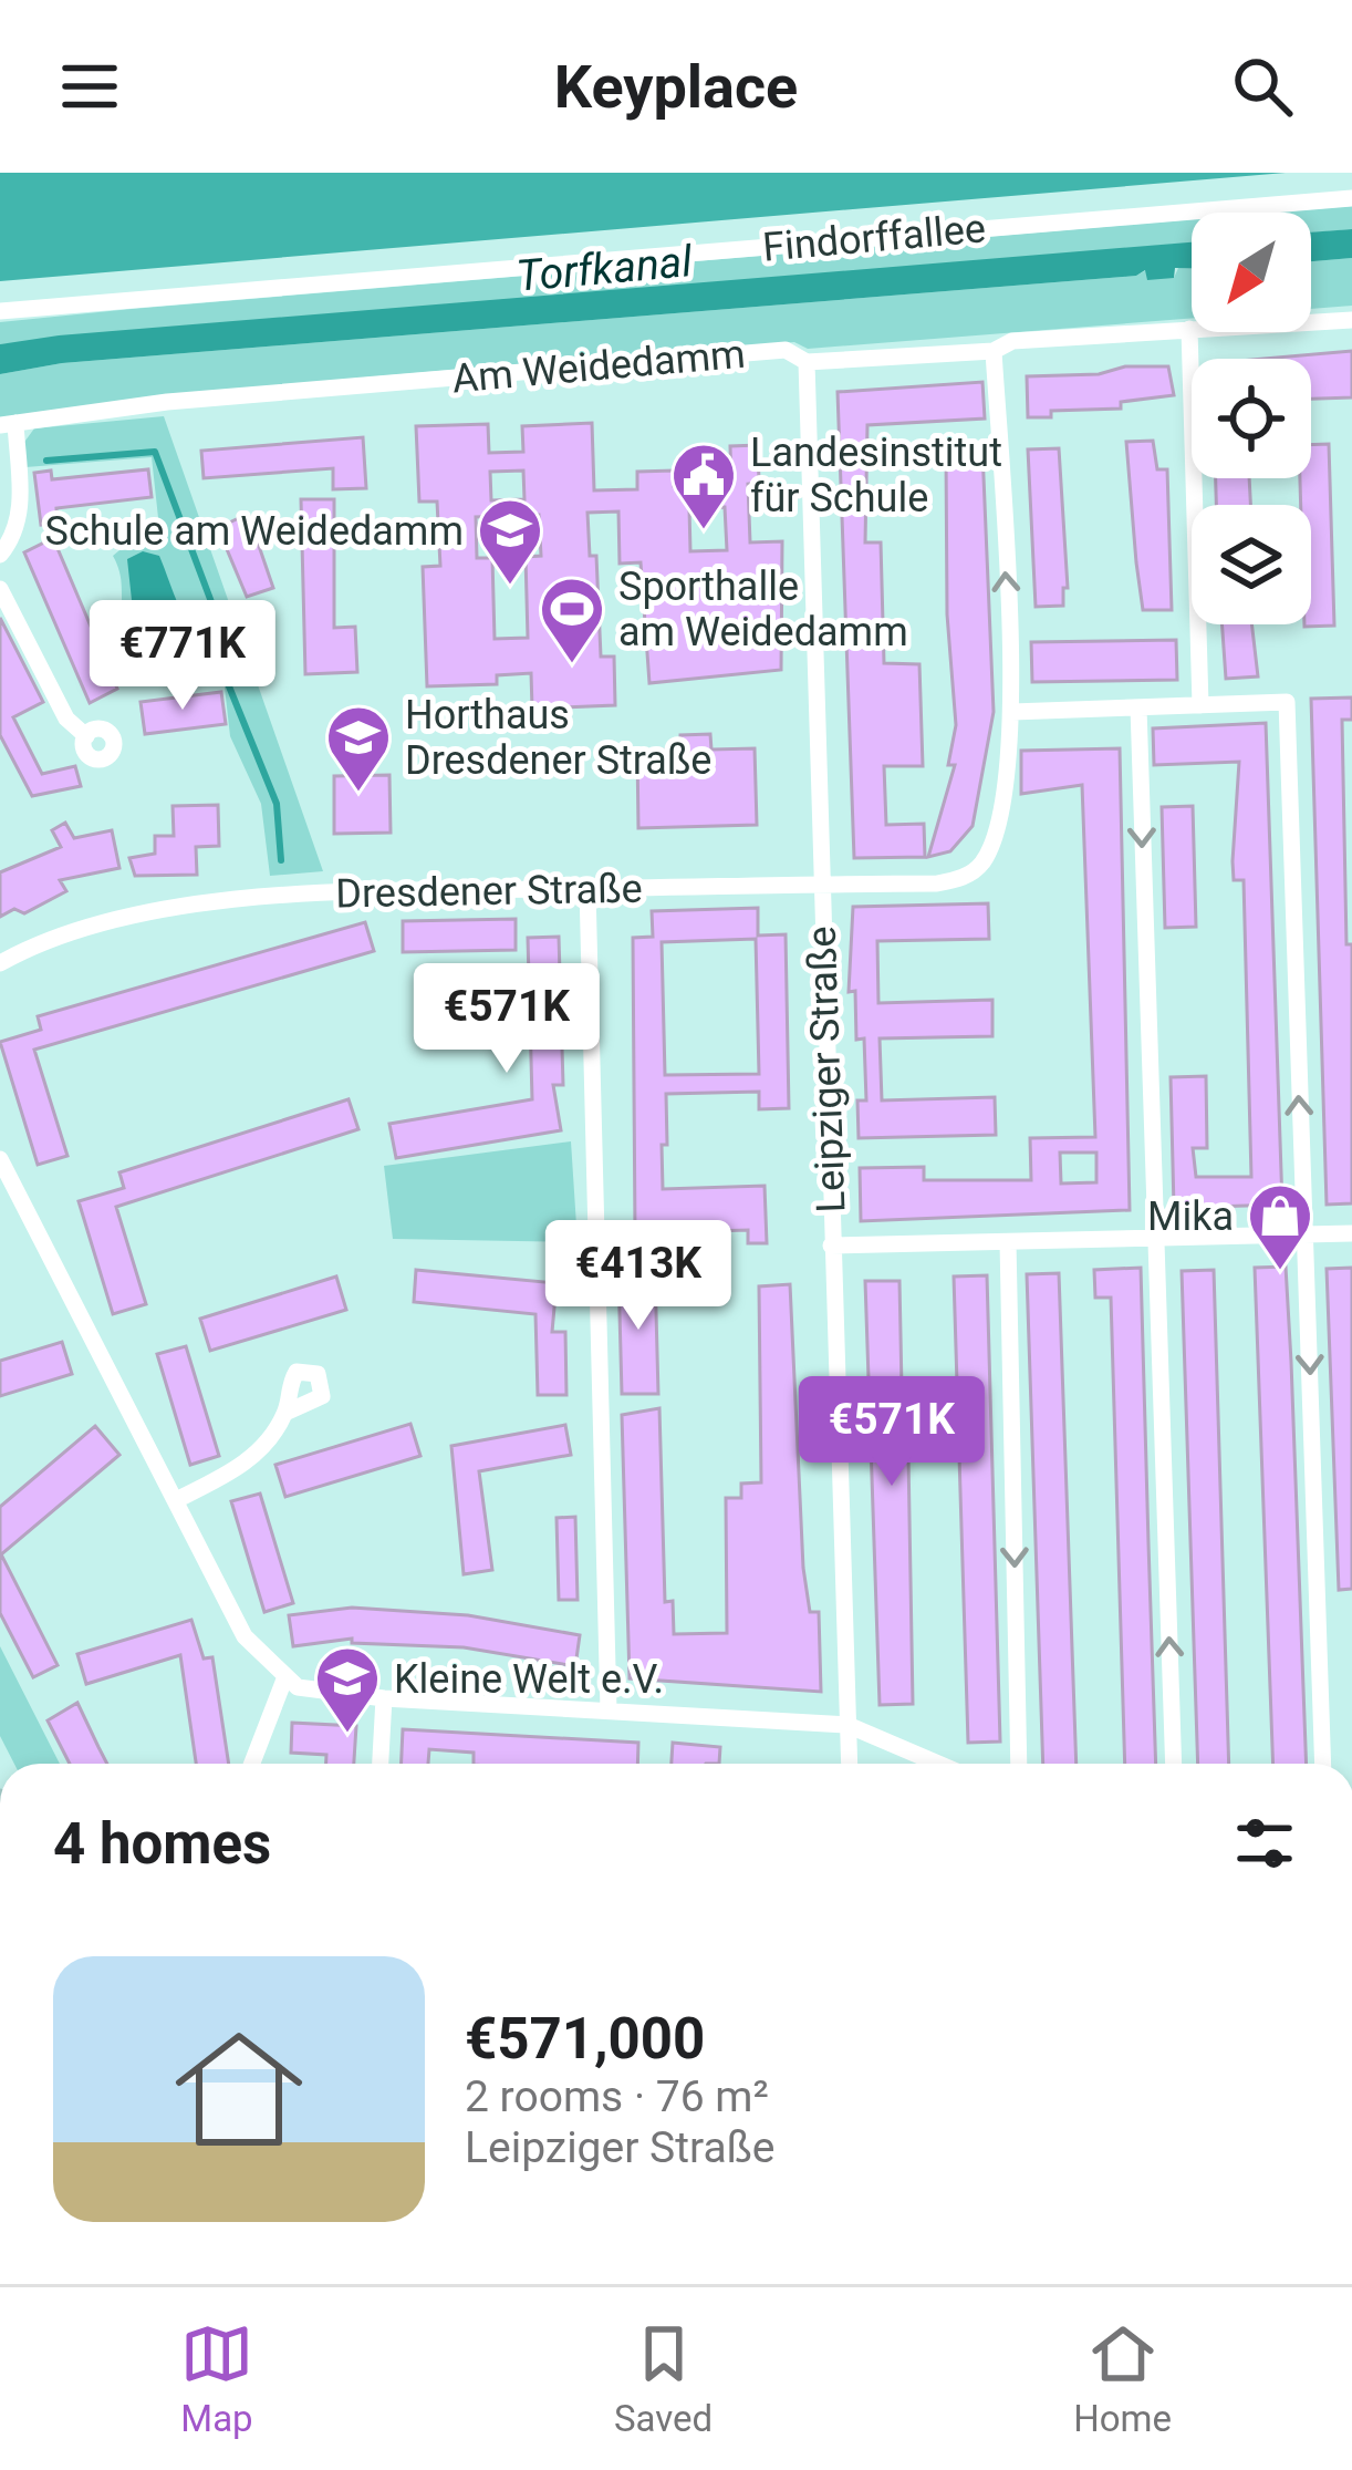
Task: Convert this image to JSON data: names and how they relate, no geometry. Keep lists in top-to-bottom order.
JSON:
{
  "streets": {
    "street": [
      "Findorffallee",
      "Am Weidedamm",
      "Dresdener Straße",
      "Leipziger Straße"
    ]
  },
  "crossings": [
    ["Am Weidedamm", "Leipziger Straße"],
    ["Dresdener Straße", "Leipziger Straße"]
  ],
  "water": ["Torfkanal"],
  "places": {
    "public building": ["Landesinstitut für Schule"],
    "school or university": ["Schule am Weidedamm", "Horthaus Dresdener Straße", "Kleine Welt e.V."],
    "sports": ["Sporthalle am Weidedamm"],
    "shop": ["Mika"]
  },
  "north": "bottom left",
  "page": {
    "header": "Keyplace",
    "price": [
      "€771K",
      "€571K",
      "€413K",
      "€571K"
    ],
    "heading": "4 homes",
    "list": [
      {
        "name": "€571,000",
        "note": "2 rooms · 76 m² · Leipziger Straße"
      }
    ],
    "tabs": ["Map", "Saved", "Home"]
  }
}
